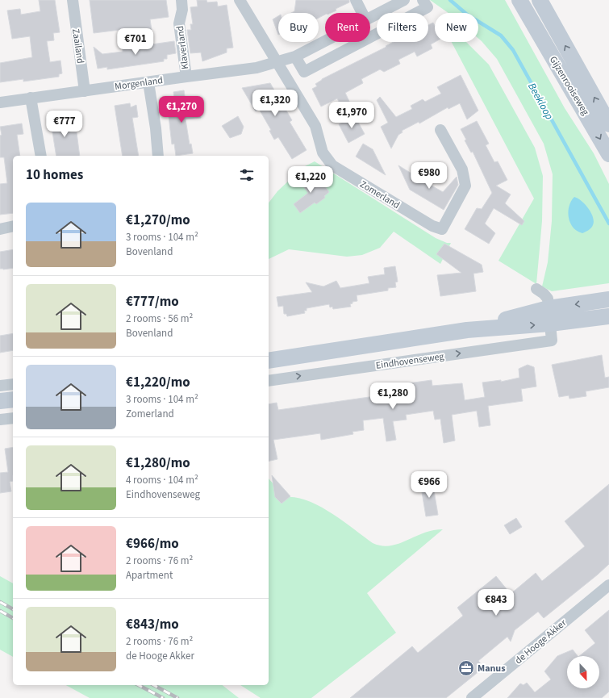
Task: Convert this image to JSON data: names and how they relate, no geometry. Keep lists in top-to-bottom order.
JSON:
{
  "streets": {
    "main road": ["Gijzenrooiseweg"],
    "street": [
      "Zaailand",
      "Klaverland",
      "Morgenland",
      "Zomerland",
      "Eindhovenseweg",
      "de Hooge Akker"
    ]
  },
  "crossings": [
    ["Zaailand", "Morgenland"],
    ["Klaverland", "Morgenland"],
    ["Morgenland", "Zomerland"]
  ],
  "one_way": ["Eindhovenseweg"],
  "water": ["Beekloop"],
  "places": {
    "office": ["Manus"]
  },
  "north": "bottom",
  "page": {
    "chip": [
      "Buy",
      "Rent",
      "Filters",
      "New"
    ],
    "price": [
      "€701",
      "€1,320",
      "€1,270",
      "€1,970",
      "€777",
      "€980",
      "€1,220",
      "€1,280",
      "€966",
      "€843"
    ],
    "heading": "10 homes",
    "list": [
      {
        "name": "€1,270/mo",
        "note": "3 rooms · 104 m² · Bovenland"
      },
      {
        "name": "€777/mo",
        "note": "2 rooms · 56 m² · Bovenland"
      },
      {
        "name": "€1,220/mo",
        "note": "3 rooms · 104 m² · Zomerland"
      },
      {
        "name": "€1,280/mo",
        "note": "4 rooms · 104 m² · Eindhovenseweg"
      },
      {
        "name": "€966/mo",
        "note": "2 rooms · 76 m² · Apartment"
      },
      {
        "name": "€843/mo",
        "note": "2 rooms · 76 m² · de Hooge Akker"
      }
    ]
  }
}
